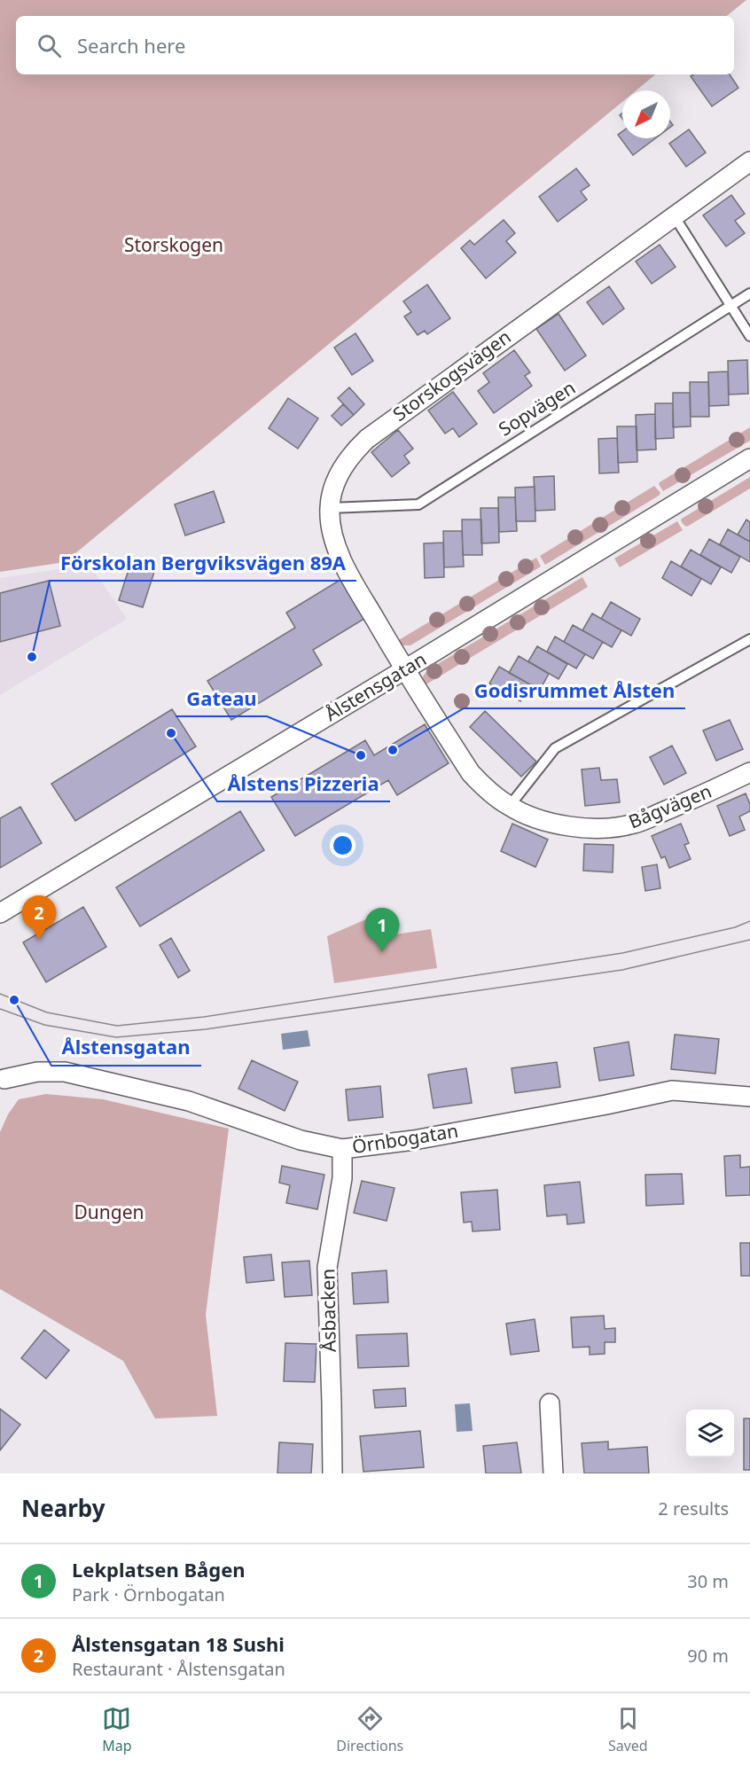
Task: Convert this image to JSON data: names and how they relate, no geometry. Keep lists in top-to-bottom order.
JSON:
{
  "streets": {
    "street": [
      "Storskogsvägen",
      "Ålstensgatan",
      "Bågvägen",
      "Örnbogatan",
      "Åsbacken"
    ],
    "lane": ["Sopvägen"]
  },
  "crossings": [
    ["Storskogsvägen", "Sopvägen"],
    ["Storskogsvägen", "Ålstensgatan"],
    ["Storskogsvägen", "Bågvägen"],
    ["Ålstensgatan", "Bågvägen"],
    ["Örnbogatan", "Åsbacken"]
  ],
  "parks": ["Storskogen", "Dungen"],
  "places": [
    "Förskolan Bergviksvägen 89A",
    "Ålstens Pizzeria",
    "Godisrummet Ålsten",
    "Gateau",
    "Ålstensgatan"
  ],
  "north": "bottom left",
  "page": {
    "search": "Search here",
    "pins": ["2", "1"],
    "heading": ["Nearby", "2 results"],
    "list": [
      {
        "mark": "1",
        "name": "Lekplatsen Bågen",
        "note": "Park · Örnbogatan",
        "value": "30 m"
      },
      {
        "mark": "2",
        "name": "Ålstensgatan 18 Sushi",
        "note": "Restaurant · Ålstensgatan",
        "value": "90 m"
      }
    ],
    "nav": ["Map", "Directions", "Saved"]
  }
}
